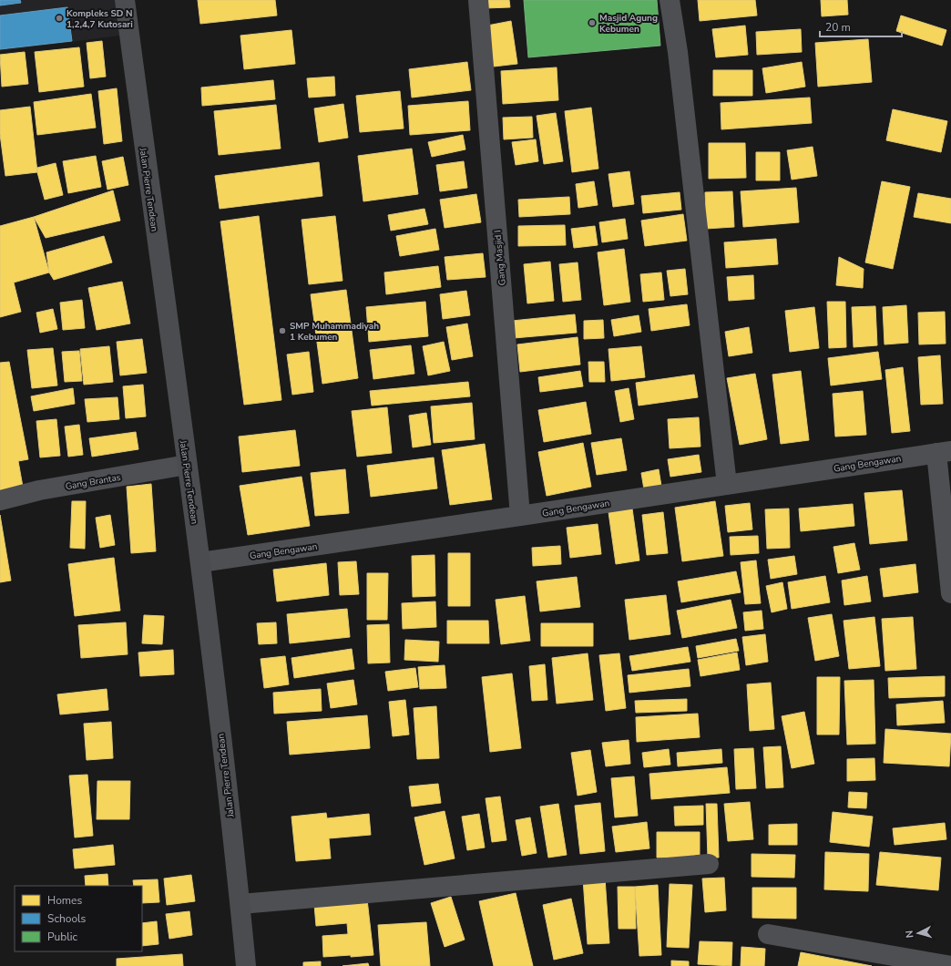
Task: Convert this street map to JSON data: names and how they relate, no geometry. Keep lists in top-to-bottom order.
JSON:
{
  "streets": {
    "main road": ["Jalan Pierre Tendean"],
    "street": ["Gang Masjid I", "Gang Bengawan", "Gang Brantas"]
  },
  "crossings": [
    ["Jalan Pierre Tendean", "Gang Bengawan"],
    ["Jalan Pierre Tendean", "Gang Brantas"],
    ["Gang Masjid I", "Gang Bengawan"]
  ],
  "places": ["Kompleks SD N 1,2,4,7 Kutosari", "Masjid Agung Kebumen", "SMP Muhammadiyah 1 Kebumen"],
  "legend": ["Homes", "Schools", "Public"],
  "scale_bar": "20 m",
  "north": "left"
}
